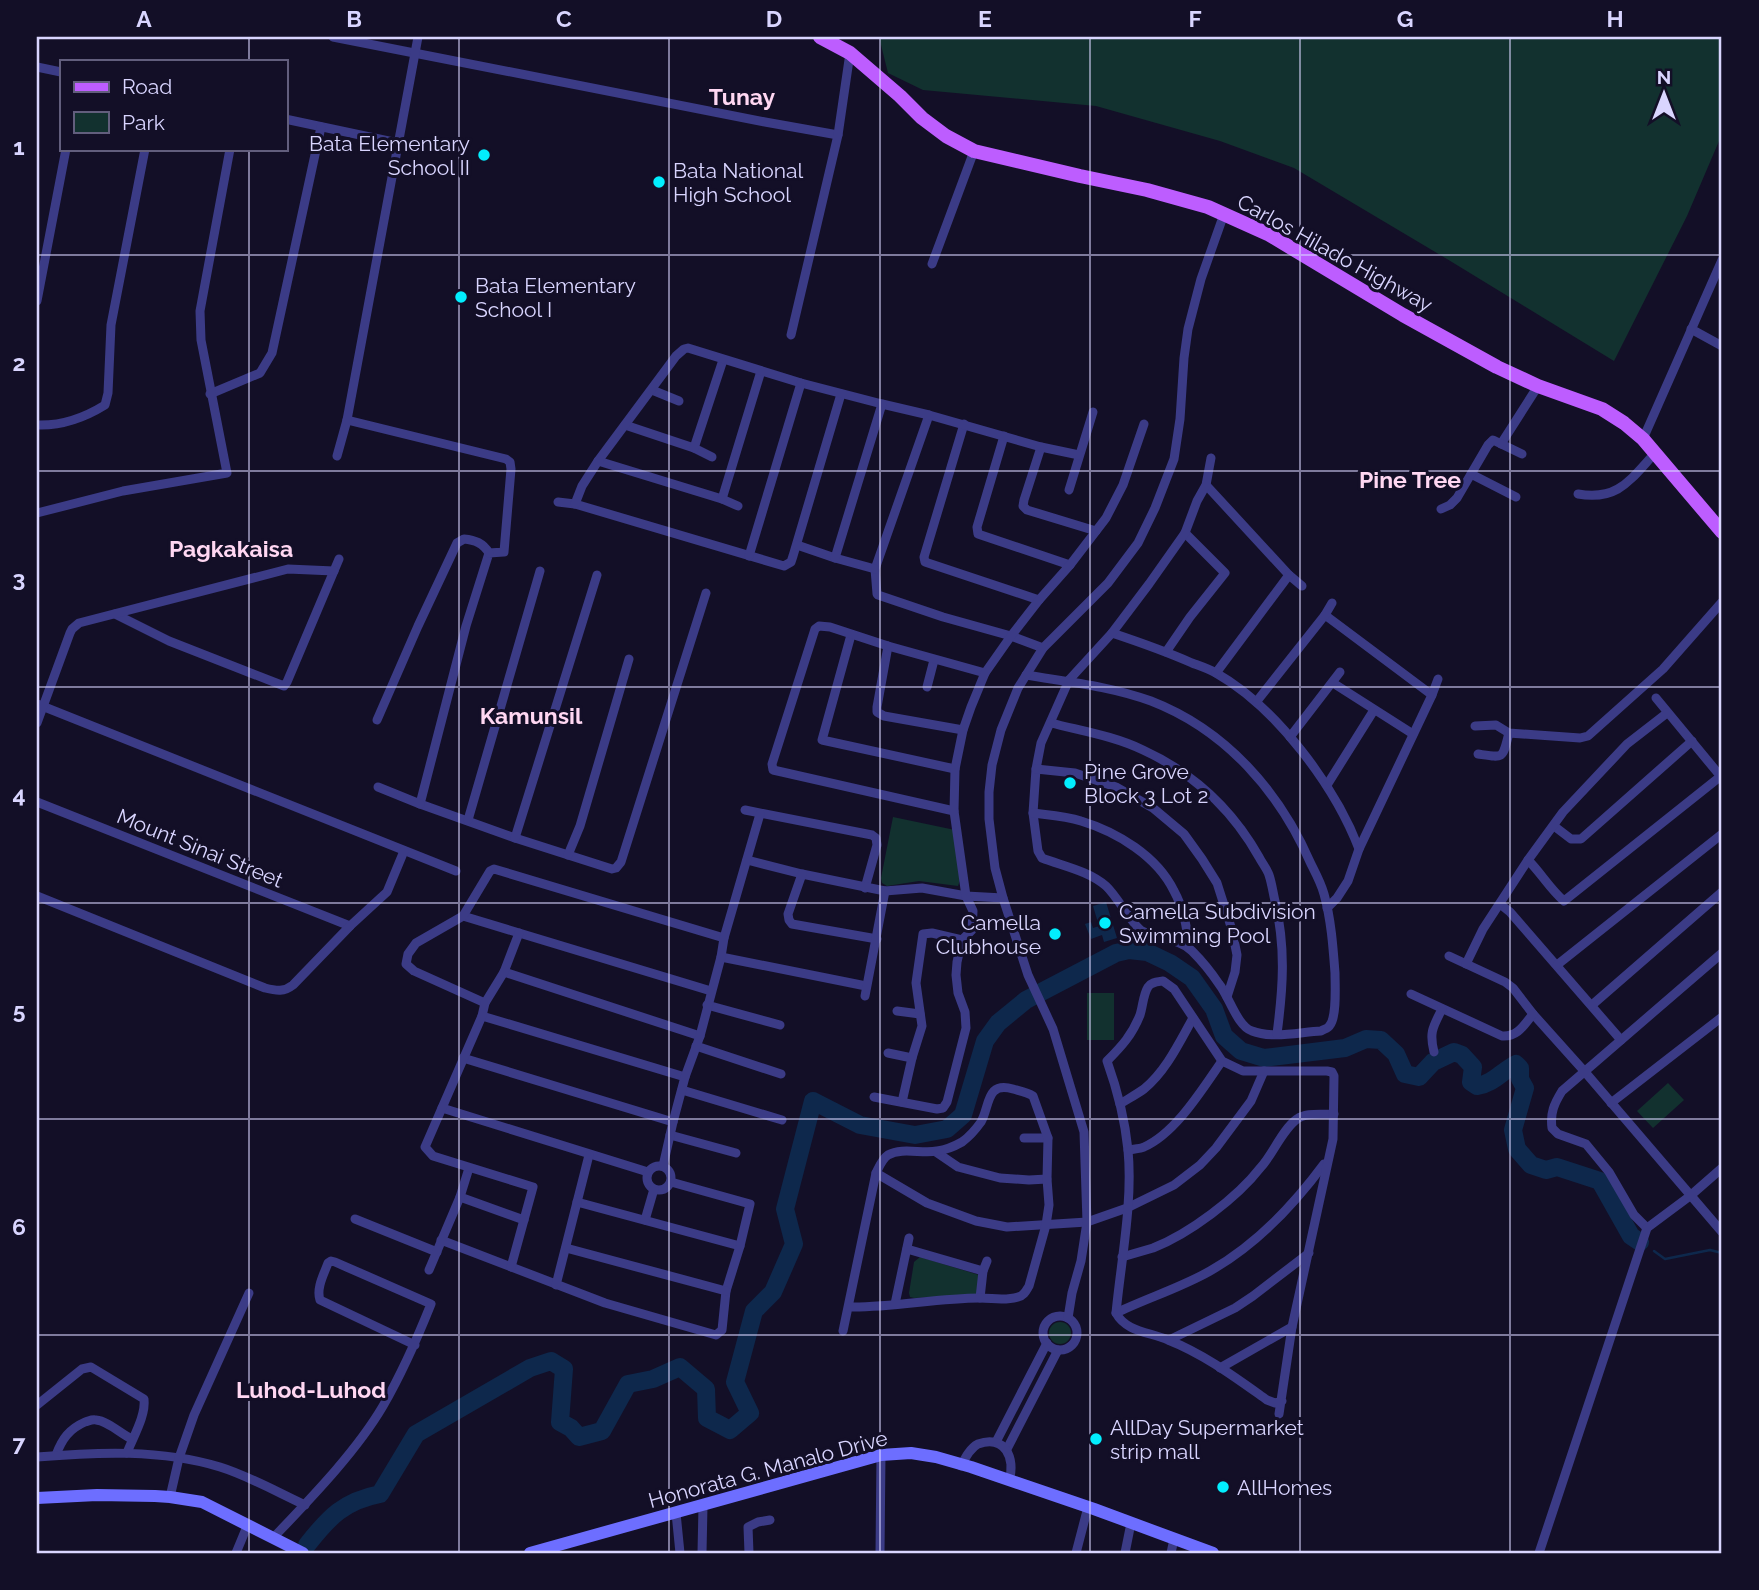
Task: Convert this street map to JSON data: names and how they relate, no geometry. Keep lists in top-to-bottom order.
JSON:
{
  "streets": {
    "main road": ["Carlos Hilado Highway"],
    "street": ["Mount Sinai Street", "Honorata G. Manalo Drive"]
  },
  "districts": [
    "Tunay",
    "Pine Tree",
    "Pagkakaisa",
    "Kamunsil",
    "Luhod-Luhod"
  ],
  "places": [
    "Bata Elementary School II",
    "Bata National High School",
    "Bata Elementary School I",
    "Pine Grove Block 3 Lot 2",
    "Camella Subdivision Swimming Pool",
    "Camella Clubhouse",
    "AllDay Supermarket strip mall",
    "AllHomes"
  ],
  "legend": ["Road", "Park"],
  "north": "top",
  "grid": {
    "columns": [
      "A",
      "B",
      "C",
      "D",
      "E",
      "F",
      "G",
      "H"
    ],
    "rows": [
      "1",
      "2",
      "3",
      "4",
      "5",
      "6",
      "7"
    ]
  }
}
